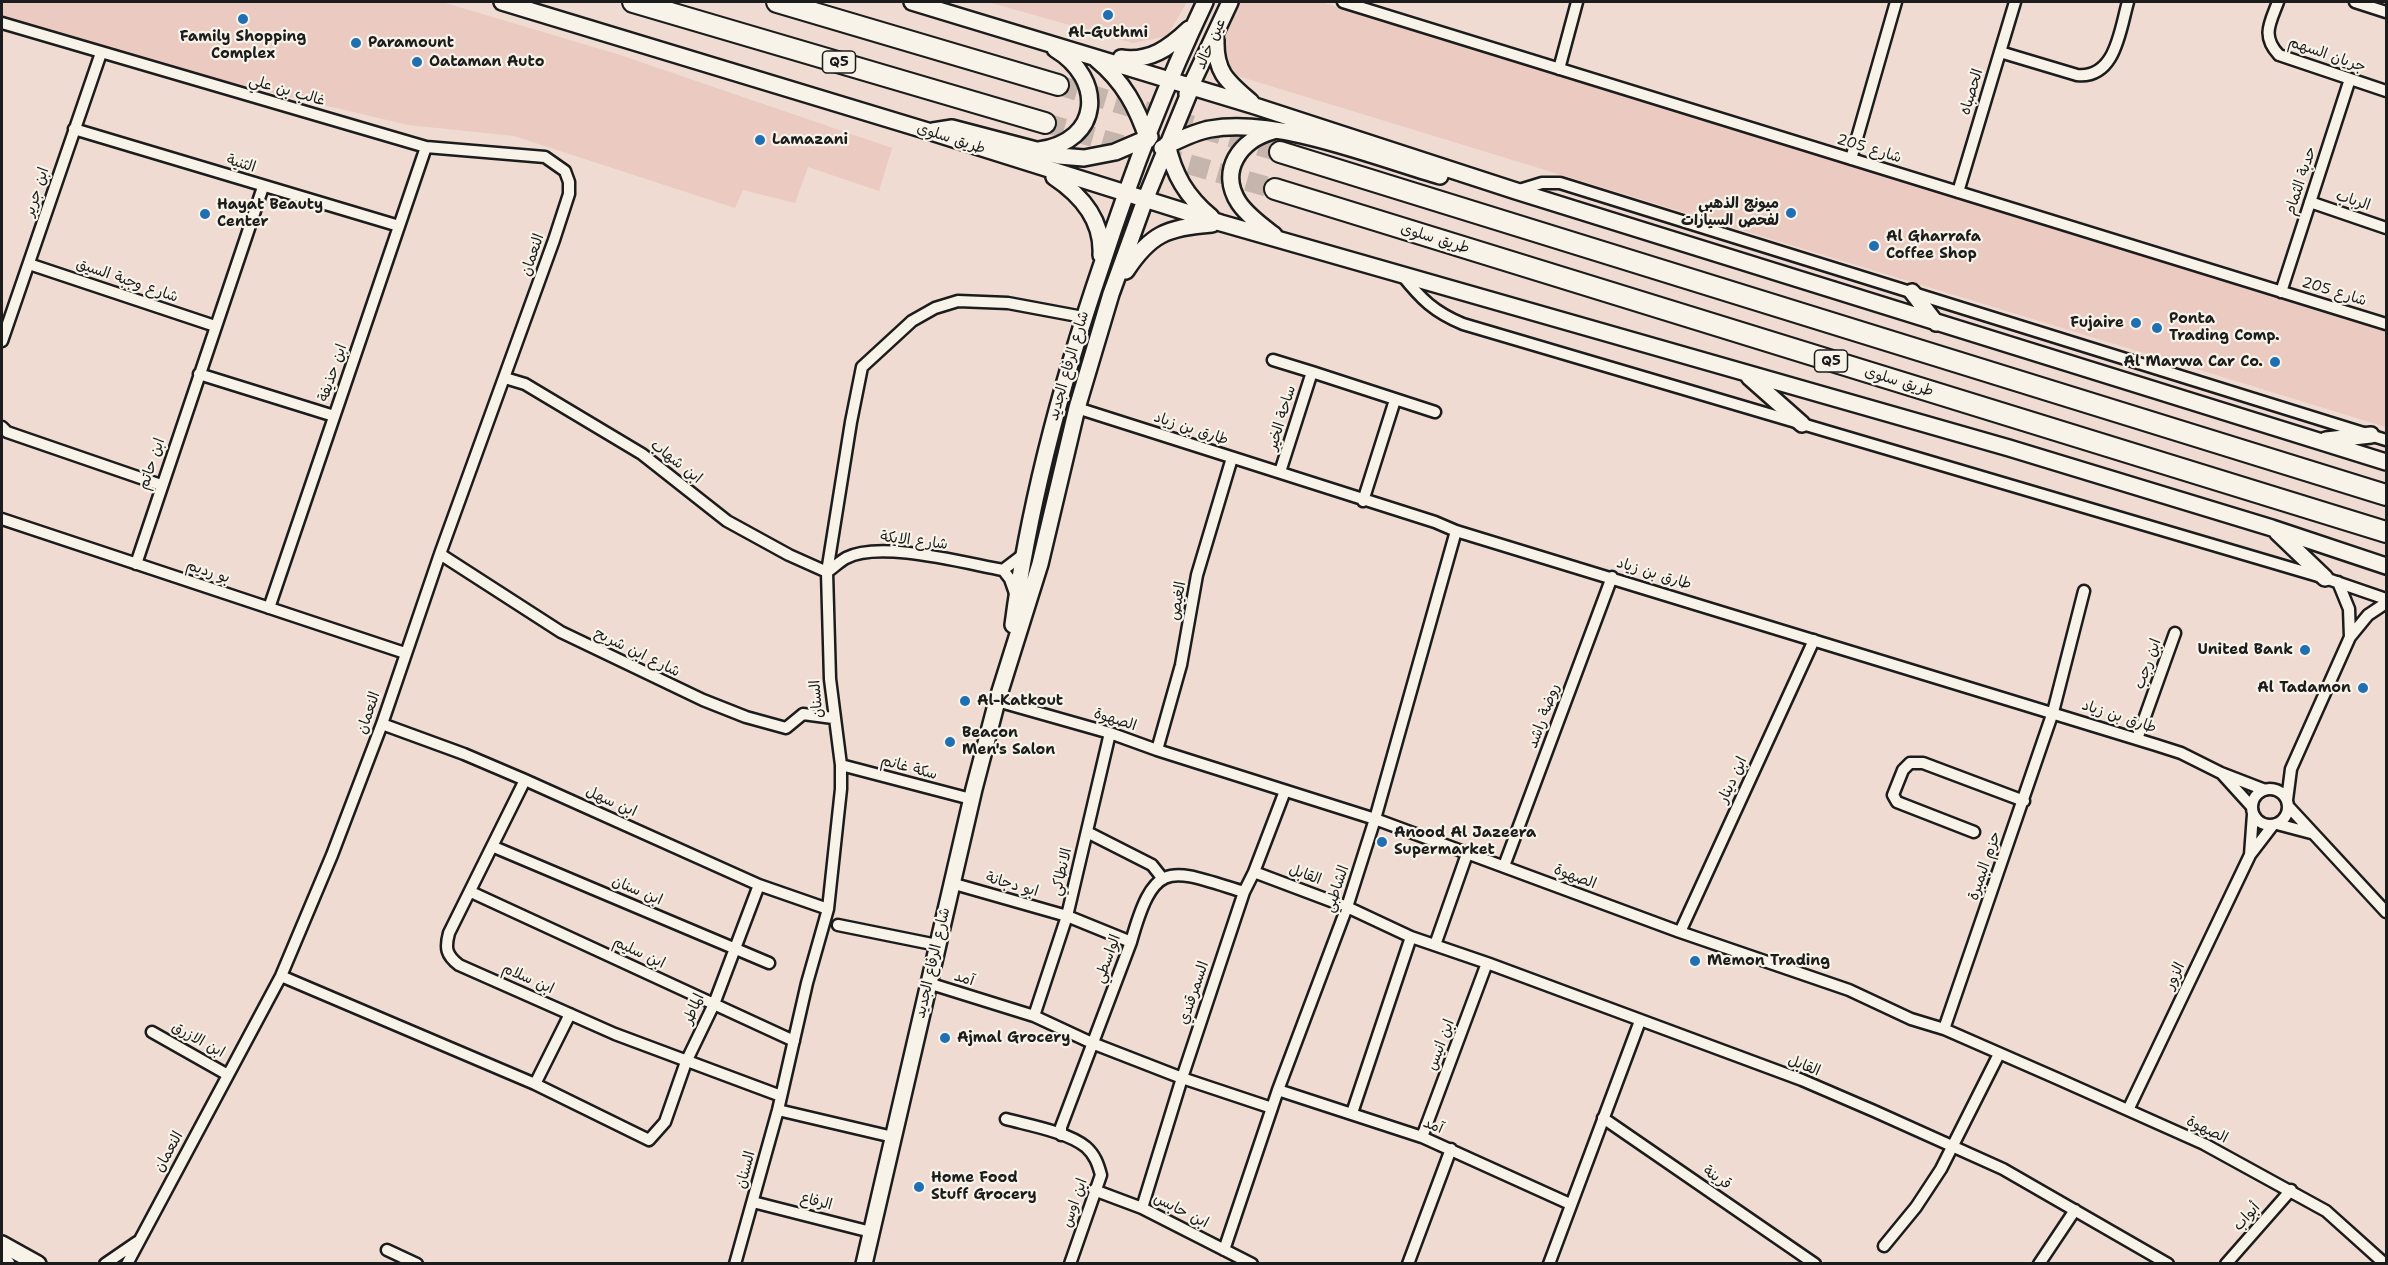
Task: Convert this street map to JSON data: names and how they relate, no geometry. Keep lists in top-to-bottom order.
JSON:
{
  "streets": {
    "highway": ["Q5", "طريق سلوى"],
    "main road": ["عين خالد", "شارع الرفاع الجديد"],
    "street": [
      "جريان السهم",
      "غالب بن علي",
      "الحصباه",
      "شارع 205",
      "الثنية",
      "حدبة الثمام",
      "ابن جرير",
      "الرباب",
      "النعمان",
      "شارع وجبة السيق",
      "ابن حذيفة",
      "ساحة الخير",
      "طارق بن زياد",
      "ابن شهاب",
      "ابن حاتم",
      "شارع الايكة",
      "بو رديم",
      "الغيص",
      "شارع ابن شريح",
      "ابن رجب",
      "السنان",
      "روضة راشد",
      "الصهوة",
      "سكة غانم",
      "ابن دينار",
      "ابن سهل",
      "حزم البمبرة",
      "الانطاكي",
      "القابل",
      "ابو دجانة",
      "الشاطبي",
      "ابن سنان",
      "ابن سليم",
      "الواسطي",
      "الزور",
      "ابن سلام",
      "آمد",
      "السمرقندي",
      "الماطر",
      "ابن الازرق",
      "ابن انيس",
      "قرينة",
      "الرفاع",
      "ابن اوس",
      "ابن حابس",
      "أبواب"
    ]
  },
  "crossings": [
    ["عين خالد", "شارع الرفاع الجديد"],
    ["جريان السهم", "حدبة الثمام"],
    ["غالب بن علي", "ابن جرير"],
    ["غالب بن علي", "النعمان"],
    ["غالب بن علي", "ابن حذيفة"],
    ["الحصباه", "شارع 205"],
    ["طريق سلوى", "شارع الرفاع الجديد"],
    ["شارع 205", "حدبة الثمام"],
    ["الثنية", "ابن جرير"],
    ["الثنية", "ابن حذيفة"],
    ["الثنية", "ابن حاتم"],
    ["حدبة الثمام", "الرباب"],
    ["ابن جرير", "شارع وجبة السيق"],
    ["النعمان", "ابن شهاب"],
    ["النعمان", "بو رديم"],
    ["النعمان", "شارع ابن شريح"],
    ["النعمان", "ابن سهل"],
    ["النعمان", "ابن الازرق"],
    ["شارع وجبة السيق", "ابن حاتم"],
    ["شارع الرفاع الجديد", "طارق بن زياد"],
    ["شارع الرفاع الجديد", "السنان"],
    ["شارع الرفاع الجديد", "الصهوة"],
    ["شارع الرفاع الجديد", "سكة غانم"],
    ["شارع الرفاع الجديد", "ابو دجانة"],
    ["شارع الرفاع الجديد", "آمد"],
    ["شارع الرفاع الجديد", "الرفاع"],
    ["ابن حذيفة", "بو رديم"],
    ["ساحة الخير", "طارق بن زياد"],
    ["طارق بن زياد", "الغيص"],
    ["طارق بن زياد", "ابن رجب"],
    ["طارق بن زياد", "روضة راشد"],
    ["طارق بن زياد", "ابن دينار"],
    ["طارق بن زياد", "حزم البمبرة"],
    ["طارق بن زياد", "الشاطبي"],
    ["طارق بن زياد", "الزور"],
    ["ابن شهاب", "شارع الايكة"],
    ["ابن شهاب", "السنان"],
    ["ابن حاتم", "بو رديم"],
    ["شارع الايكة", "السنان"],
    ["الغيص", "الصهوة"],
    ["شارع ابن شريح", "السنان"],
    ["السنان", "سكة غانم"],
    ["السنان", "ابن سهل"],
    ["السنان", "ابن سليم"],
    ["السنان", "ابن سلام"],
    ["السنان", "الرفاع"],
    ["روضة راشد", "الصهوة"],
    ["الصهوة", "ابن دينار"],
    ["الصهوة", "حزم البمبرة"],
    ["الصهوة", "الانطاكي"],
    ["الصهوة", "الشاطبي"],
    ["الصهوة", "الزور"],
    ["الصهوة", "السمرقندي"],
    ["الصهوة", "أبواب"],
    ["ابن سهل", "ابن سلام"],
    ["ابن سهل", "الماطر"],
    ["الانطاكي", "ابو دجانة"],
    ["الانطاكي", "آمد"],
    ["القابل", "الشاطبي"],
    ["القابل", "السمرقندي"],
    ["القابل", "ابن انيس"],
    ["ابو دجانة", "الواسطي"],
    ["الشاطبي", "آمد"],
    ["الشاطبي", "ابن حابس"],
    ["ابن سنان", "ابن سلام"],
    ["ابن سنان", "الماطر"],
    ["ابن سليم", "ابن سلام"],
    ["ابن سليم", "الماطر"],
    ["الواسطي", "آمد"],
    ["الواسطي", "ابن اوس"],
    ["ابن سلام", "الماطر"],
    ["آمد", "السمرقندي"],
    ["آمد", "ابن انيس"],
    ["السمرقندي", "ابن حابس"],
    ["ابن اوس", "ابن حابس"]
  ],
  "places": [
    "Al-Guthmi",
    "Family Shopping Complex",
    "Paramount",
    "Oataman Auto",
    "Lamazani",
    "ميونج الذهبي لفحص السيارات",
    "Hayat Beauty Center",
    "Al Gharrafa Coffee Shop",
    "Fujaire",
    "Ponta Trading Comp.",
    "Al Marwa Car Co.",
    "United Bank",
    "Al Tadamon",
    "Al-Katkout",
    "Beacon Men's Salon",
    "Anood Al Jazeera Supermarket",
    "Memon Trading",
    "Ajmal Grocery",
    "Home Food Stuff Grocery"
  ]
}
